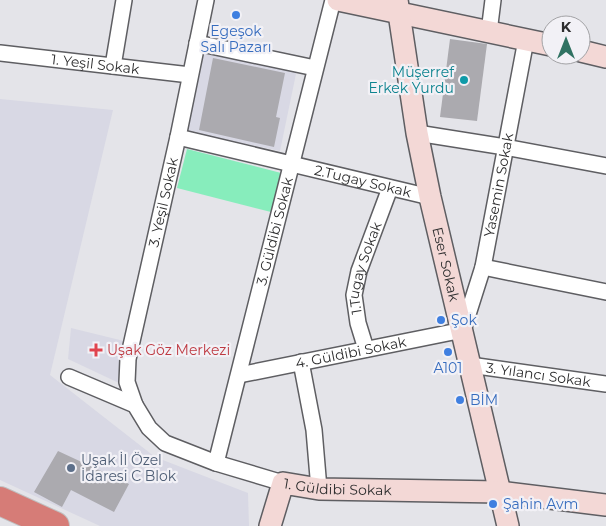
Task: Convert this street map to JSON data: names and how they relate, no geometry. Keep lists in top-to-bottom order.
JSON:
{
  "streets": {
    "street": [
      "1. Yeşil Sokak",
      "2.Tugay Sokak",
      "Yasemin Sokak",
      "3. Yeşil Sokak",
      "3. Güldibi Sokak",
      "Eser Sokak",
      "1.Tugay Sokak",
      "4. Güldibi Sokak",
      "3. Yılancı Sokak",
      "1. Güldibi Sokak"
    ]
  },
  "crossings": [
    ["1. Yeşil Sokak", "3. Yeşil Sokak"],
    ["2.Tugay Sokak", "3. Yeşil Sokak"],
    ["2.Tugay Sokak", "3. Güldibi Sokak"],
    ["2.Tugay Sokak", "Eser Sokak"],
    ["2.Tugay Sokak", "1.Tugay Sokak"],
    ["Yasemin Sokak", "Eser Sokak"],
    ["Yasemin Sokak", "4. Güldibi Sokak"],
    ["3. Yeşil Sokak", "1. Güldibi Sokak"],
    ["3. Güldibi Sokak", "4. Güldibi Sokak"],
    ["3. Güldibi Sokak", "1. Güldibi Sokak"],
    ["Eser Sokak", "4. Güldibi Sokak"],
    ["Eser Sokak", "3. Yılancı Sokak"],
    ["Eser Sokak", "1. Güldibi Sokak"],
    ["1.Tugay Sokak", "4. Güldibi Sokak"]
  ],
  "places": {
    "other": [
      "Egeşok Salı Pazarı",
      "Müşerref Erkek Yurdu",
      "Şok",
      "A101",
      "BİM",
      "Uşak İl Özel İdaresi C Blok",
      "Şahin Avm"
    ],
    "health": ["Uşak Göz Merkezi"]
  },
  "north": "top"
}
